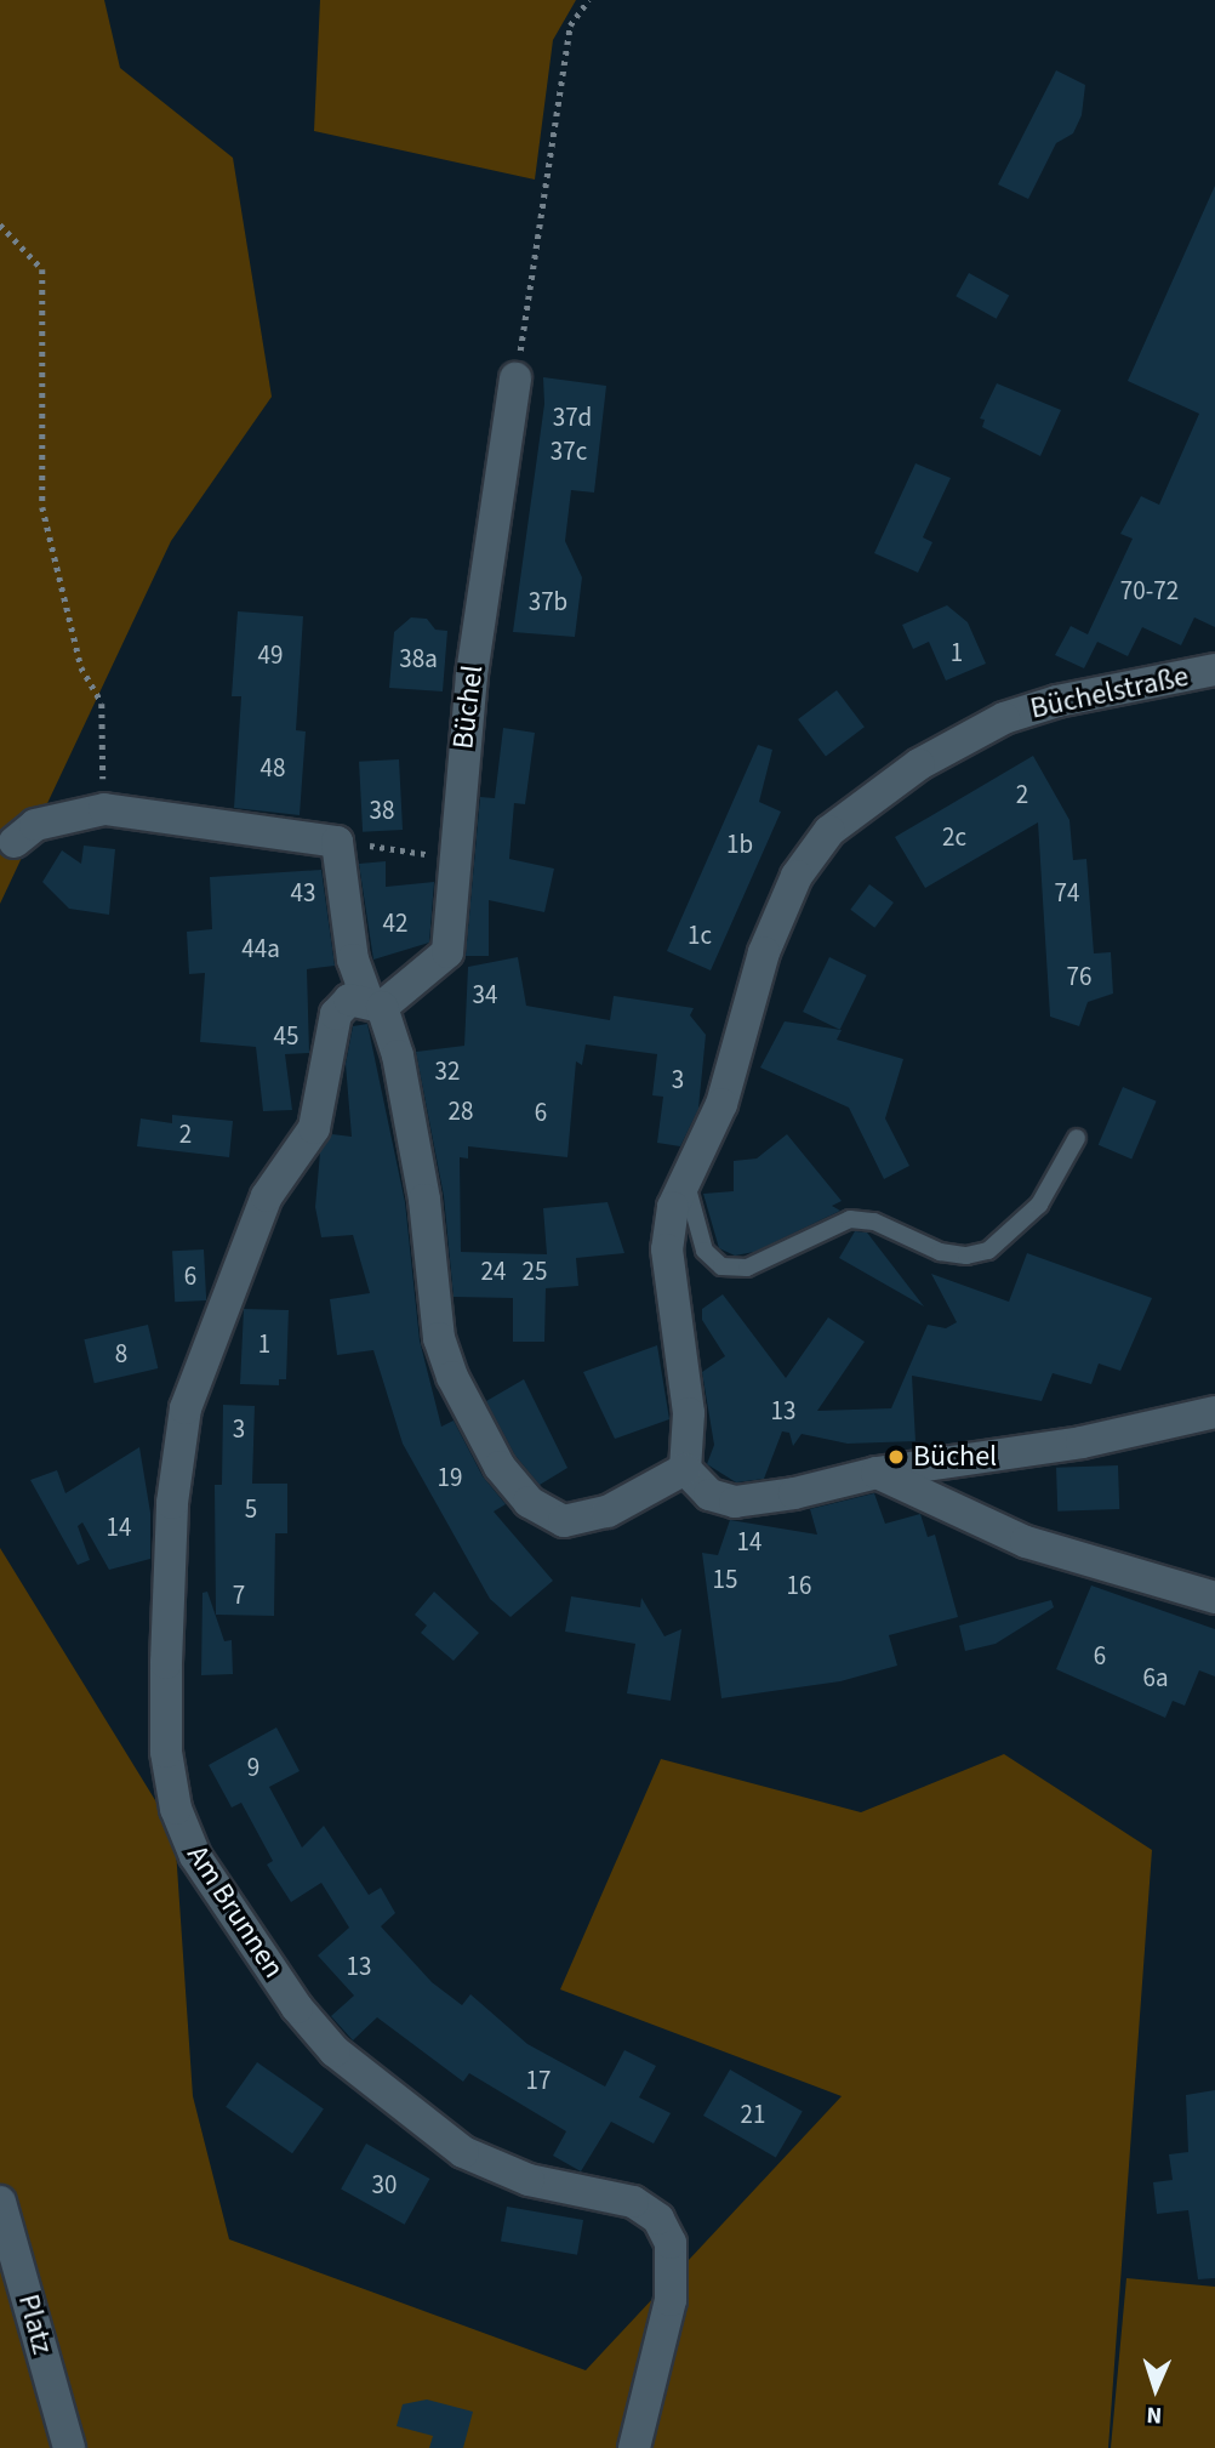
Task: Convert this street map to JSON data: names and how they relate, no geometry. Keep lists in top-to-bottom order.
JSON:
{
  "streets": {
    "street": [
      "Büchelstraße",
      "Büchel",
      "Am Brunnen",
      "Platz"
    ]
  },
  "crossings": [
    ["Büchel", "Am Brunnen"]
  ],
  "places": ["Büchel"],
  "house_numbers": [
    "37d",
    "37c",
    "70-72",
    "37b",
    "1",
    "49",
    "38a",
    "48",
    "2",
    "38",
    "2c",
    "1b",
    "43",
    "74",
    "42",
    "1c",
    "44a",
    "76",
    "34",
    "45",
    "32",
    "3",
    "28",
    "6",
    "2",
    "24",
    "25",
    "6",
    "1",
    "8",
    "13",
    "3",
    "19",
    "5",
    "14",
    "14",
    "15",
    "16",
    "7",
    "6",
    "6a",
    "9",
    "13",
    "17",
    "21",
    "30"
  ],
  "north": "bottom"
}
